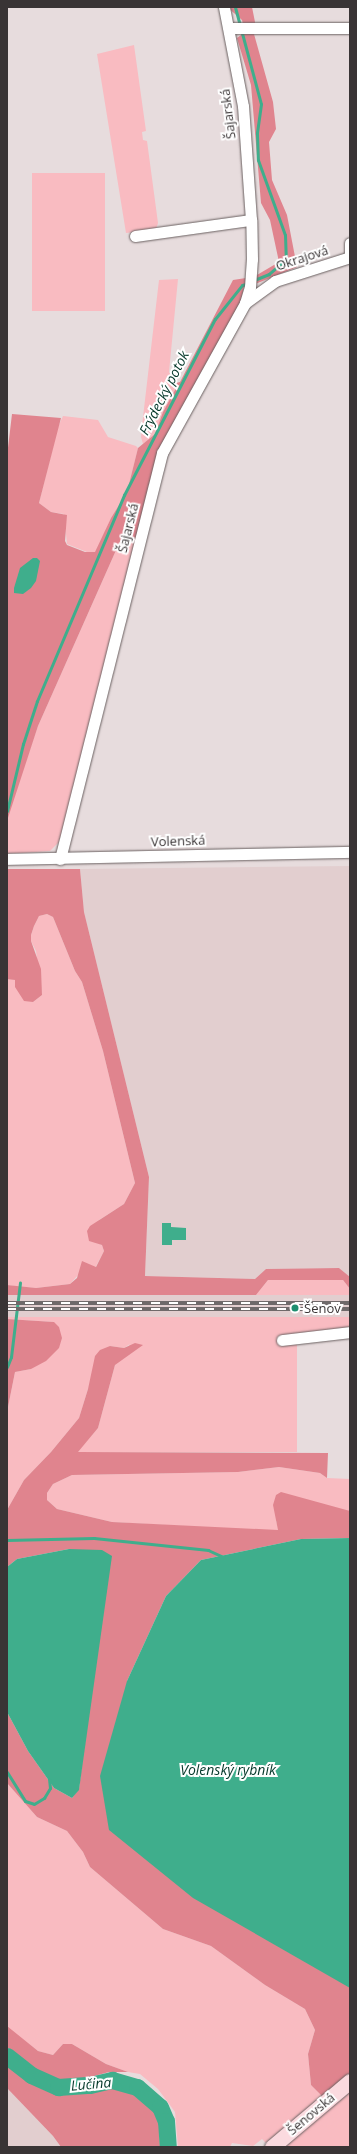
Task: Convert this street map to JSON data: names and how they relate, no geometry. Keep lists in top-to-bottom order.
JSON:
{
  "streets": {
    "main road": ["Šenovská"],
    "street": ["Šajarská", "Okrajová", "Volenská"]
  },
  "crossings": [
    ["Šajarská", "Okrajová"],
    ["Šajarská", "Volenská"]
  ],
  "water": ["Frýdecký potok", "Volenský rybník", "Lučina"],
  "places": ["Šenov"]
}
